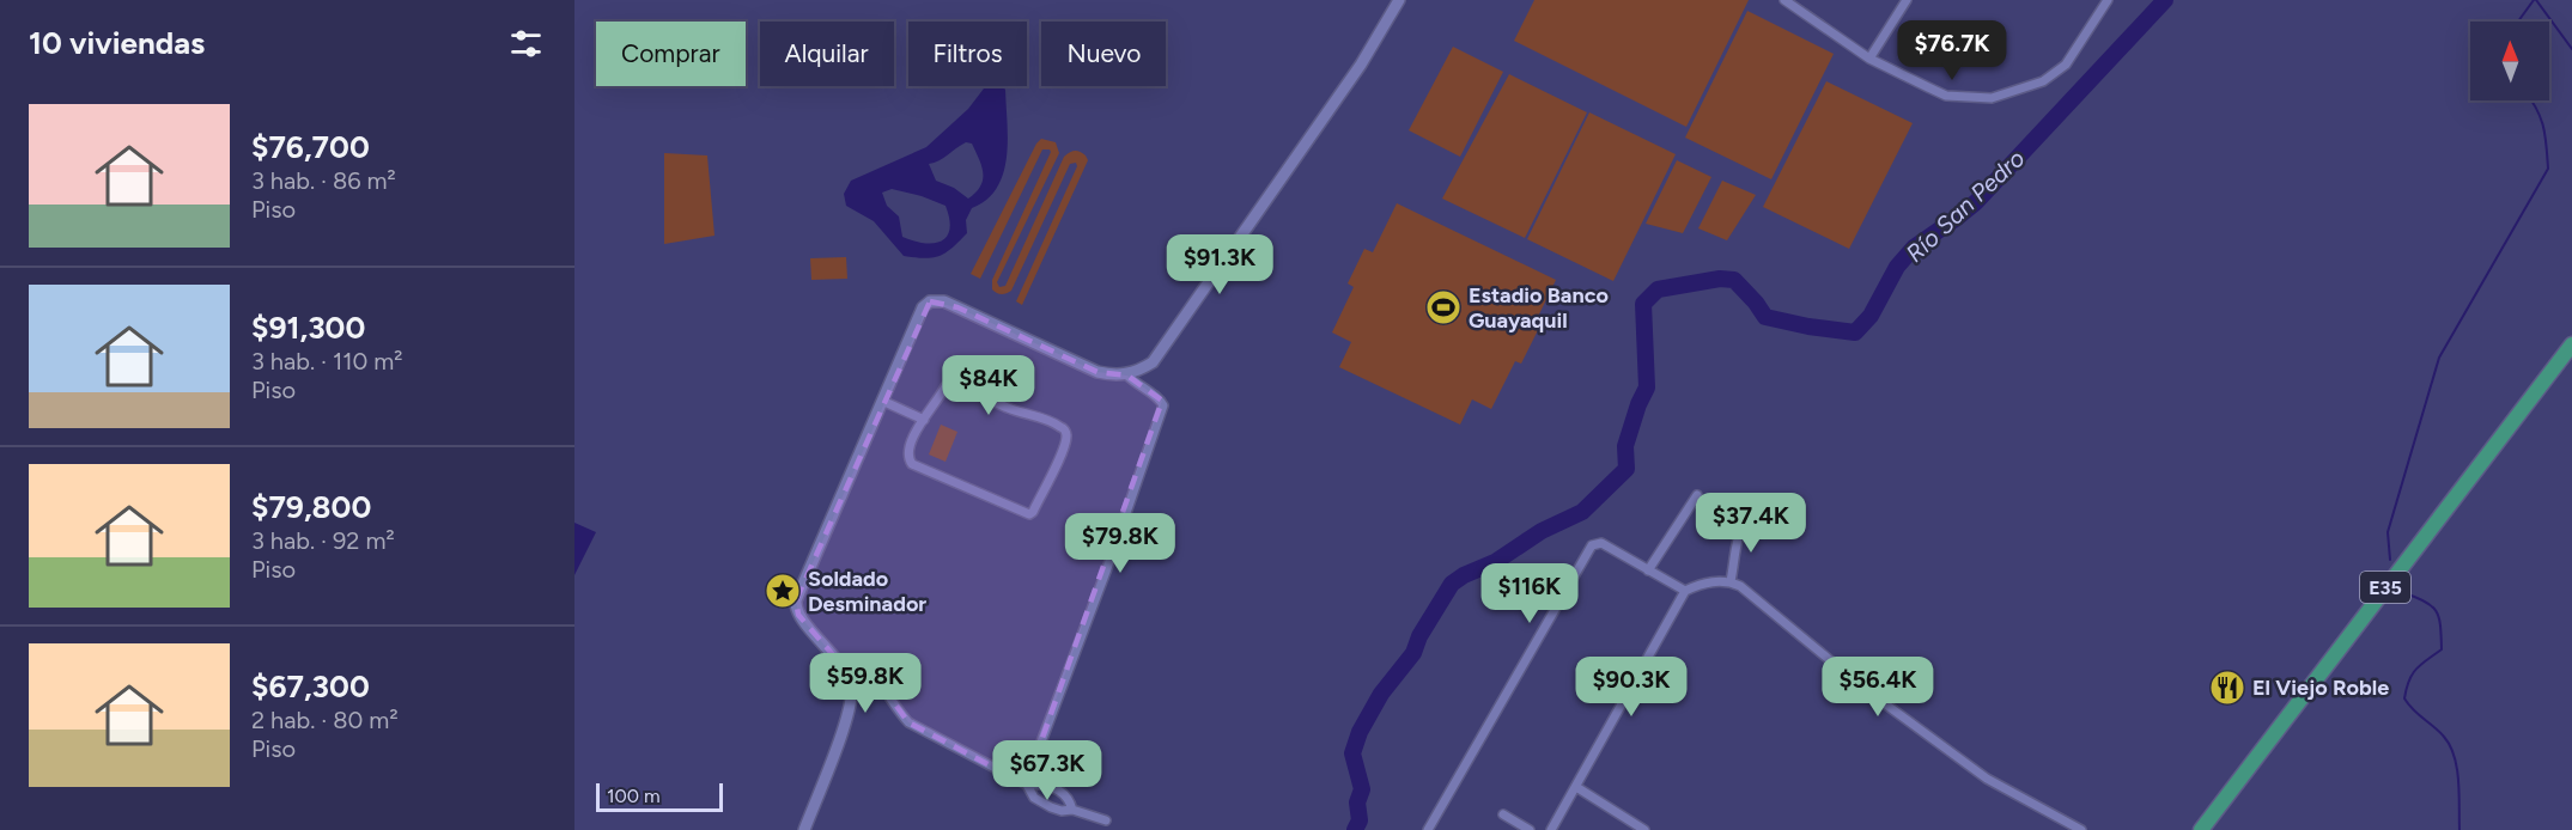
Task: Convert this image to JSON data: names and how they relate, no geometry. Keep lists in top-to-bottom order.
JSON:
{
  "streets": {
    "highway": ["E35"]
  },
  "water": ["Río San Pedro"],
  "places": {
    "sports": ["Estadio Banco Guayaquil"],
    "place": ["Soldado Desminador"],
    "restaurant": ["El Viejo Roble"]
  },
  "scale_bar": "100 m",
  "north": "top",
  "page": {
    "heading": "10 viviendas",
    "price": [
      "$76.7K",
      "$91.3K",
      "$84K",
      "$37.4K",
      "$79.8K",
      "$116K",
      "$59.8K",
      "$90.3K",
      "$56.4K",
      "$67.3K"
    ],
    "chip": [
      "Comprar",
      "Alquilar",
      "Filtros",
      "Nuevo"
    ],
    "list": [
      {
        "name": "$76,700",
        "note": "3 hab. · 86 m² · Piso"
      },
      {
        "name": "$91,300",
        "note": "3 hab. · 110 m² · Piso"
      },
      {
        "name": "$79,800",
        "note": "3 hab. · 92 m² · Piso"
      },
      {
        "name": "$67,300",
        "note": "2 hab. · 80 m² · Piso"
      }
    ],
    "scale": "100 m"
  }
}
